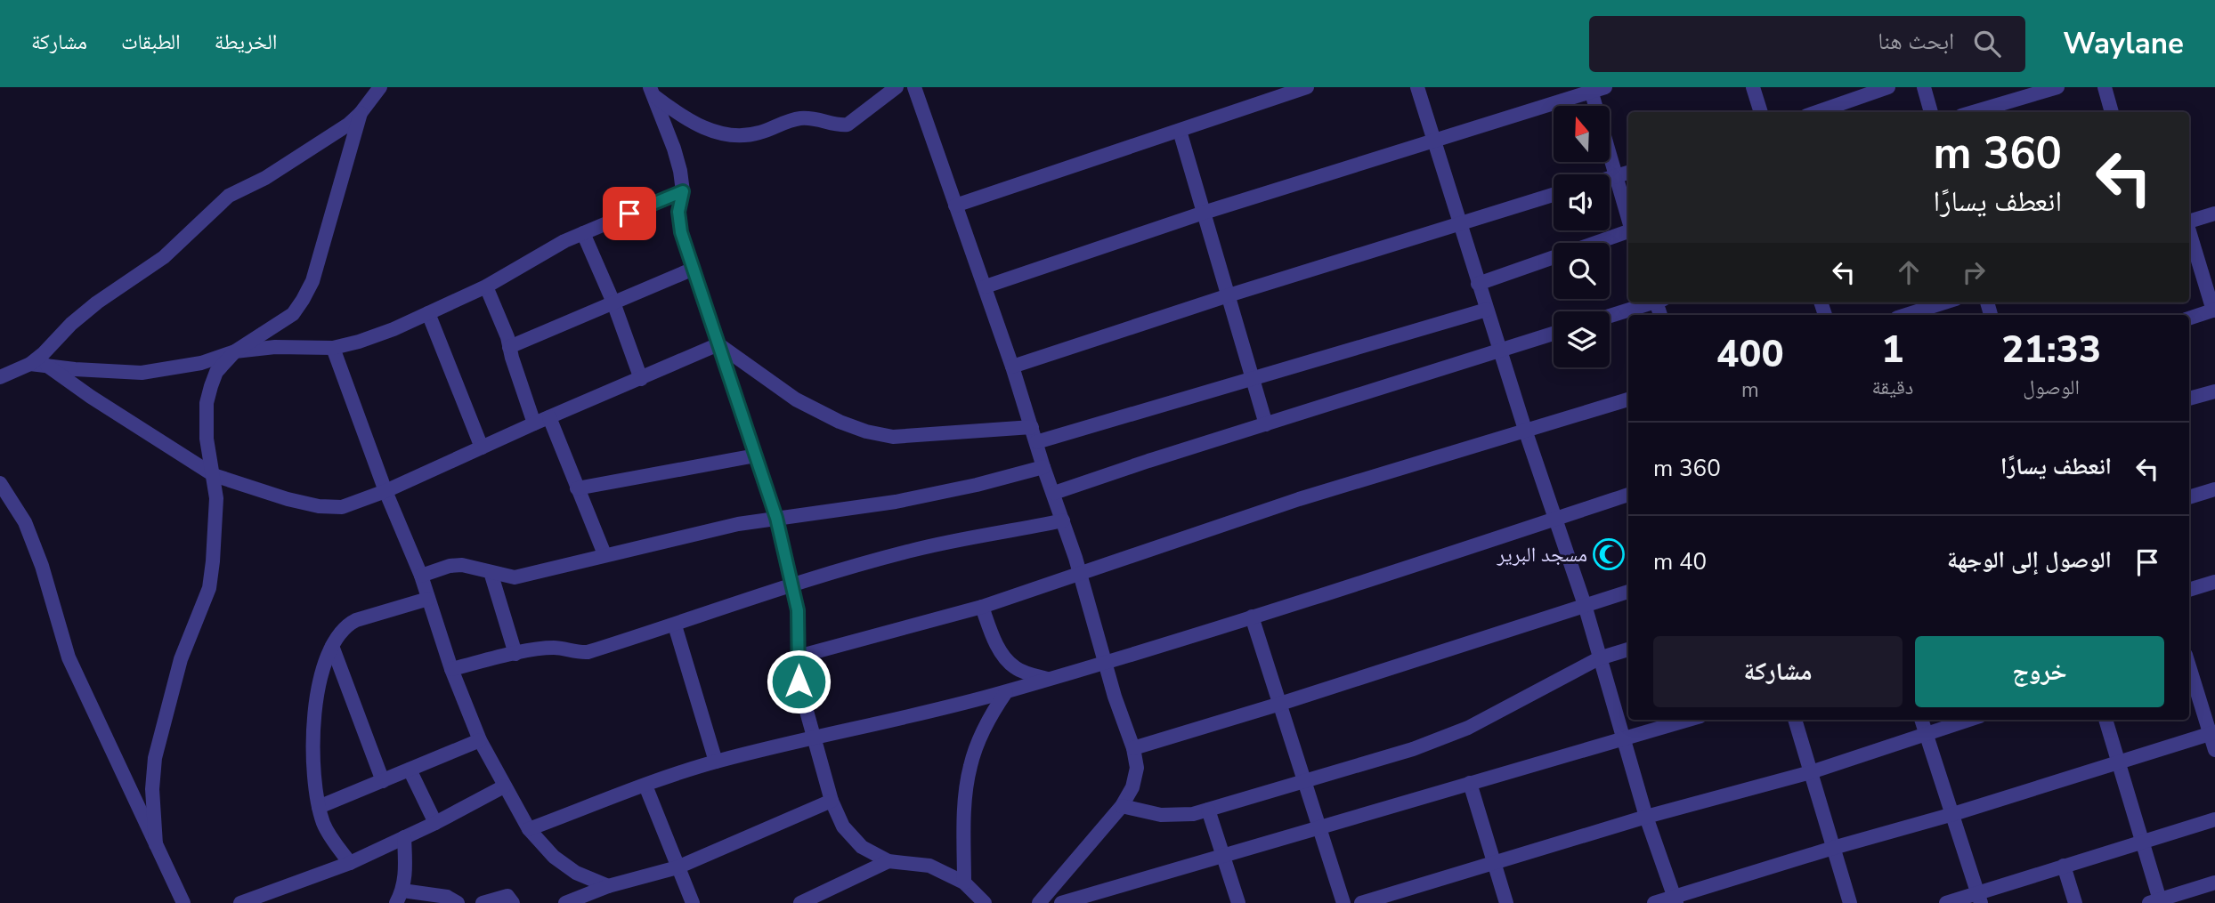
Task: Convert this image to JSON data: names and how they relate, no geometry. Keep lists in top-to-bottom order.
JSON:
{
  "places": {
    "mosque": ["مسجد البرير"]
  },
  "north": "top",
  "page": {
    "header": "Waylane",
    "search": "ابحث هنا",
    "nav": ["الخريطة", "الطبقات", "مشاركة"],
    "turn": ["360 m", "انعطف يسارًا"],
    "eta": [
      "21:33",
      "الوصول",
      "1",
      "دقيقة",
      "400",
      "m"
    ],
    "list": [
      {
        "name": "انعطف يسارًا",
        "value": "360 m"
      },
      {
        "name": "الوصول إلى الوجهة",
        "value": "40 m"
      }
    ],
    "buttons": ["خروج", "مشاركة"]
  }
}
